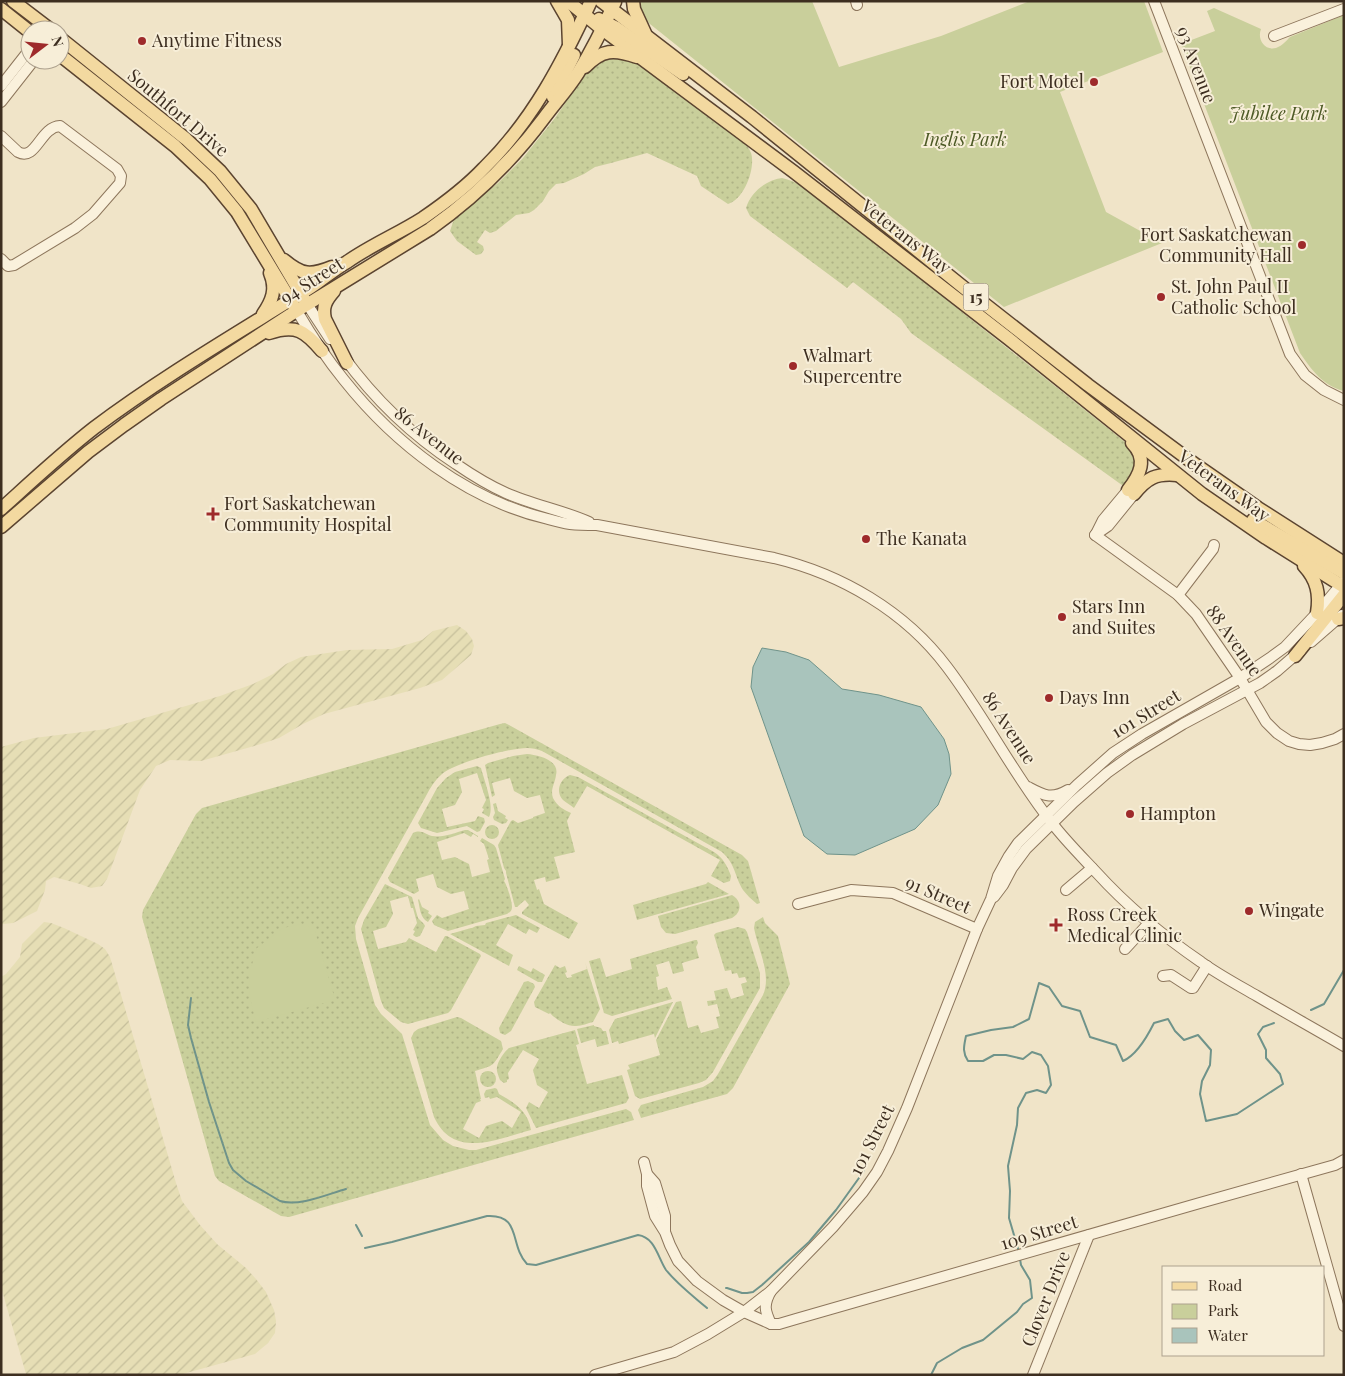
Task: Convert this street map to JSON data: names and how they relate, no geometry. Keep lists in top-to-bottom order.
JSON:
{
  "streets": {
    "main road": [
      "Southfort Drive",
      "Veterans Way",
      "94 Street",
      "15"
    ],
    "street": [
      "93 Avenue",
      "86 Avenue",
      "88 Avenue",
      "101 Street",
      "91 Street",
      "109 Street",
      "Clover Drive"
    ]
  },
  "crossings": [
    ["Southfort Drive", "94 Street"],
    ["Southfort Drive", "86 Avenue"],
    ["Veterans Way", "94 Street"],
    ["Veterans Way", "101 Street"],
    ["94 Street", "86 Avenue"],
    ["86 Avenue", "101 Street"],
    ["88 Avenue", "101 Street"],
    ["101 Street", "91 Street"],
    ["109 Street", "Clover Drive"]
  ],
  "parks": ["Jubilee Park", "Inglis Park"],
  "places": {
    "other": [
      "Anytime Fitness",
      "Fort Motel",
      "Fort Saskatchewan Community Hall",
      "St. John Paul II Catholic School",
      "Walmart Supercentre",
      "The Kanata",
      "Stars Inn and Suites",
      "Days Inn",
      "Hampton",
      "Wingate"
    ],
    "health": ["Fort Saskatchewan Community Hospital", "Ross Creek Medical Clinic"]
  },
  "legend": ["Road", "Park", "Water"],
  "north": "right"
}
